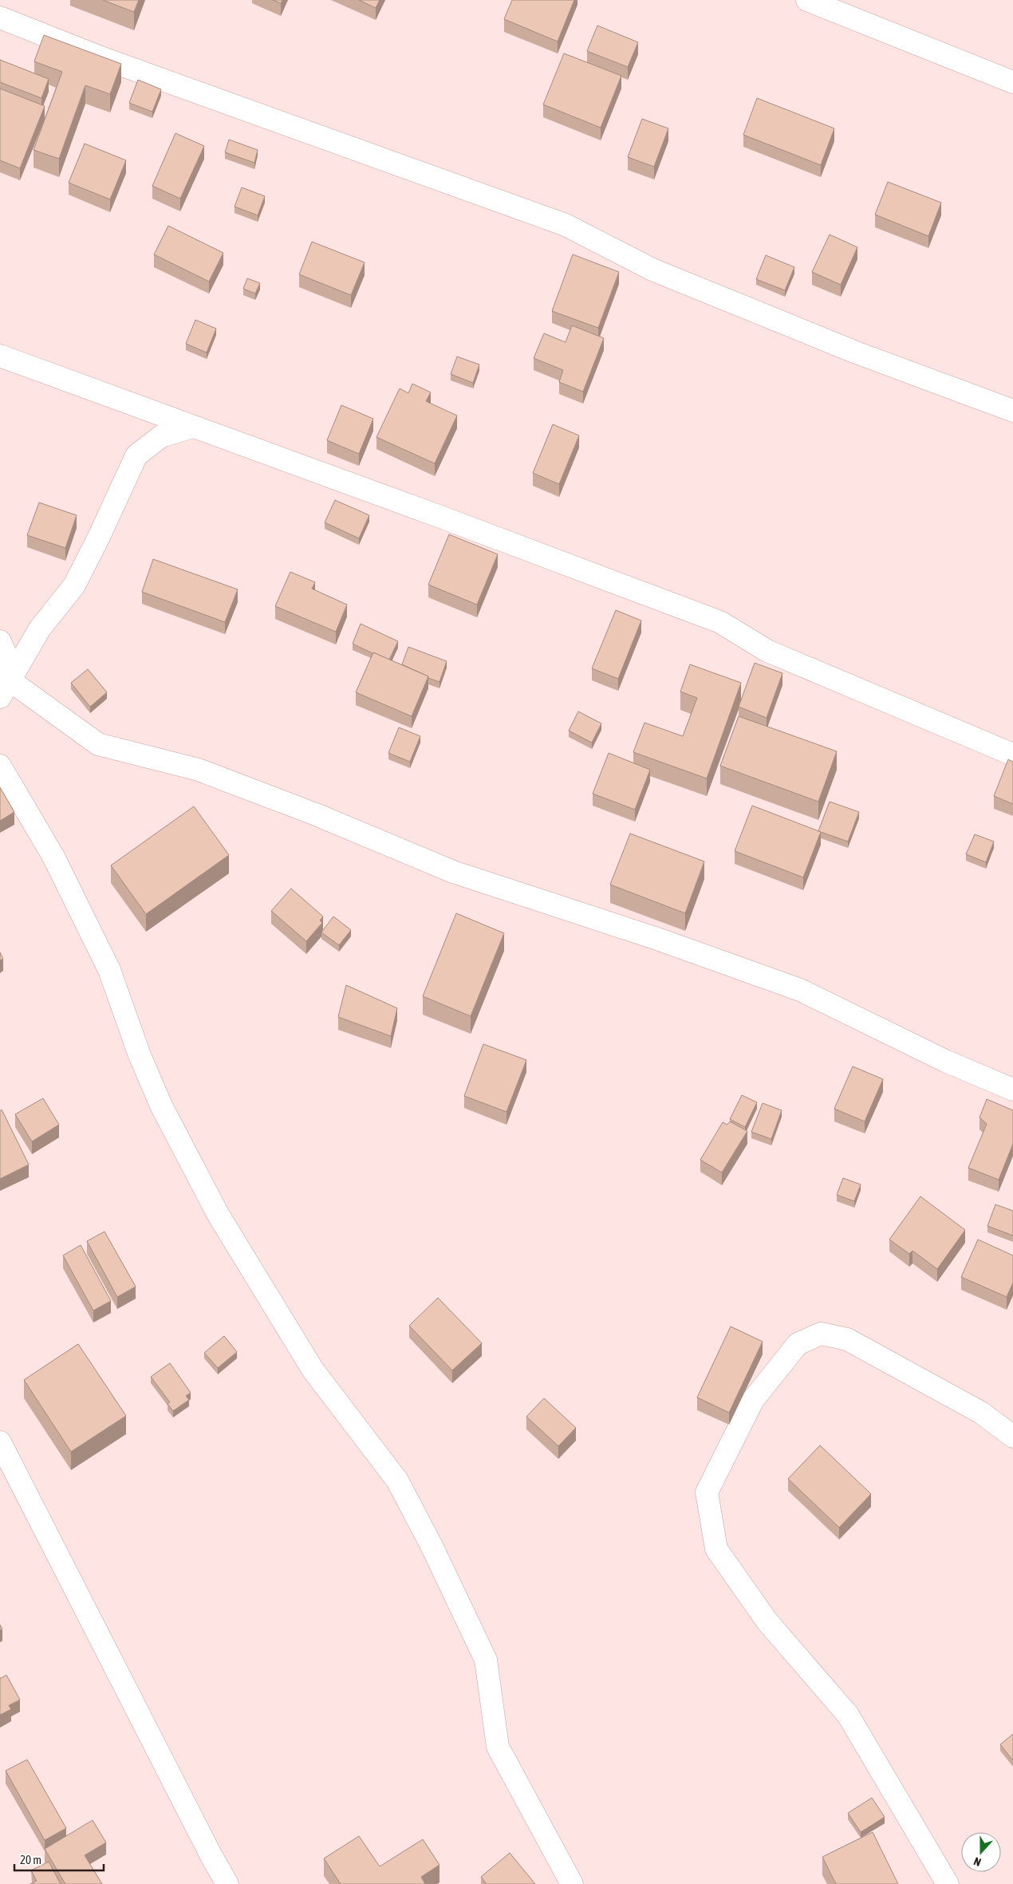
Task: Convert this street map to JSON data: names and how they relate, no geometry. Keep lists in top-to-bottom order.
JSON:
{
  "scale_bar": "20 m",
  "north": "bottom"
}
